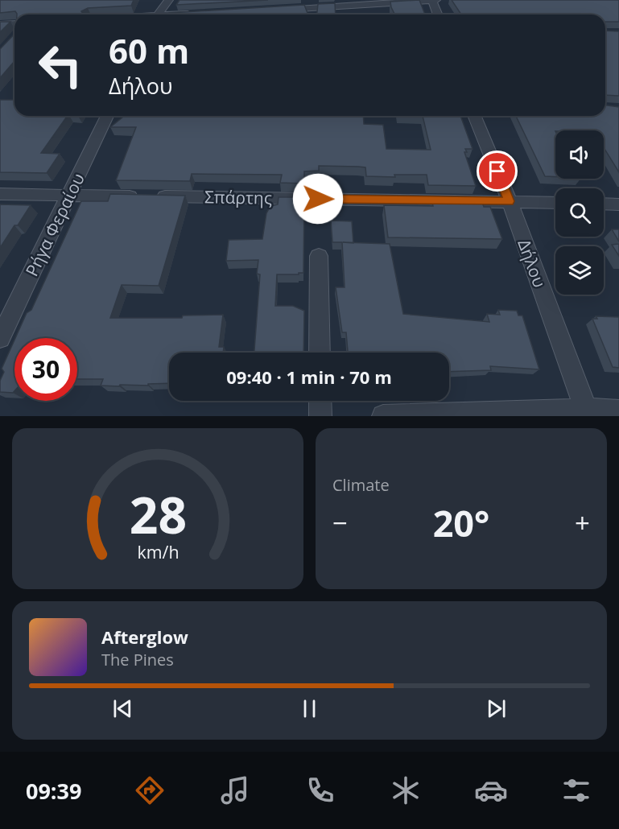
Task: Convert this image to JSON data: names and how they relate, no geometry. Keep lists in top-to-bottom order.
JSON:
{
  "streets": {
    "street": ["Σπάρτης", "Ρήγα Φεραίου", "Δήλου"]
  },
  "crossings": [
    ["Σπάρτης", "Ρήγα Φεραίου"],
    ["Σπάρτης", "Δήλου"]
  ],
  "page": {
    "turn": ["60 m", "Δήλου"],
    "limit": "30",
    "trip": "09:40 · 1 min · 70 m",
    "tile": "Climate",
    "heat": ["−", "20°", "+"],
    "song": ["Afterglow", "The Pines"],
    "tabs": "09:39",
    "gauge": ["28", "km/h"]
  }
}
